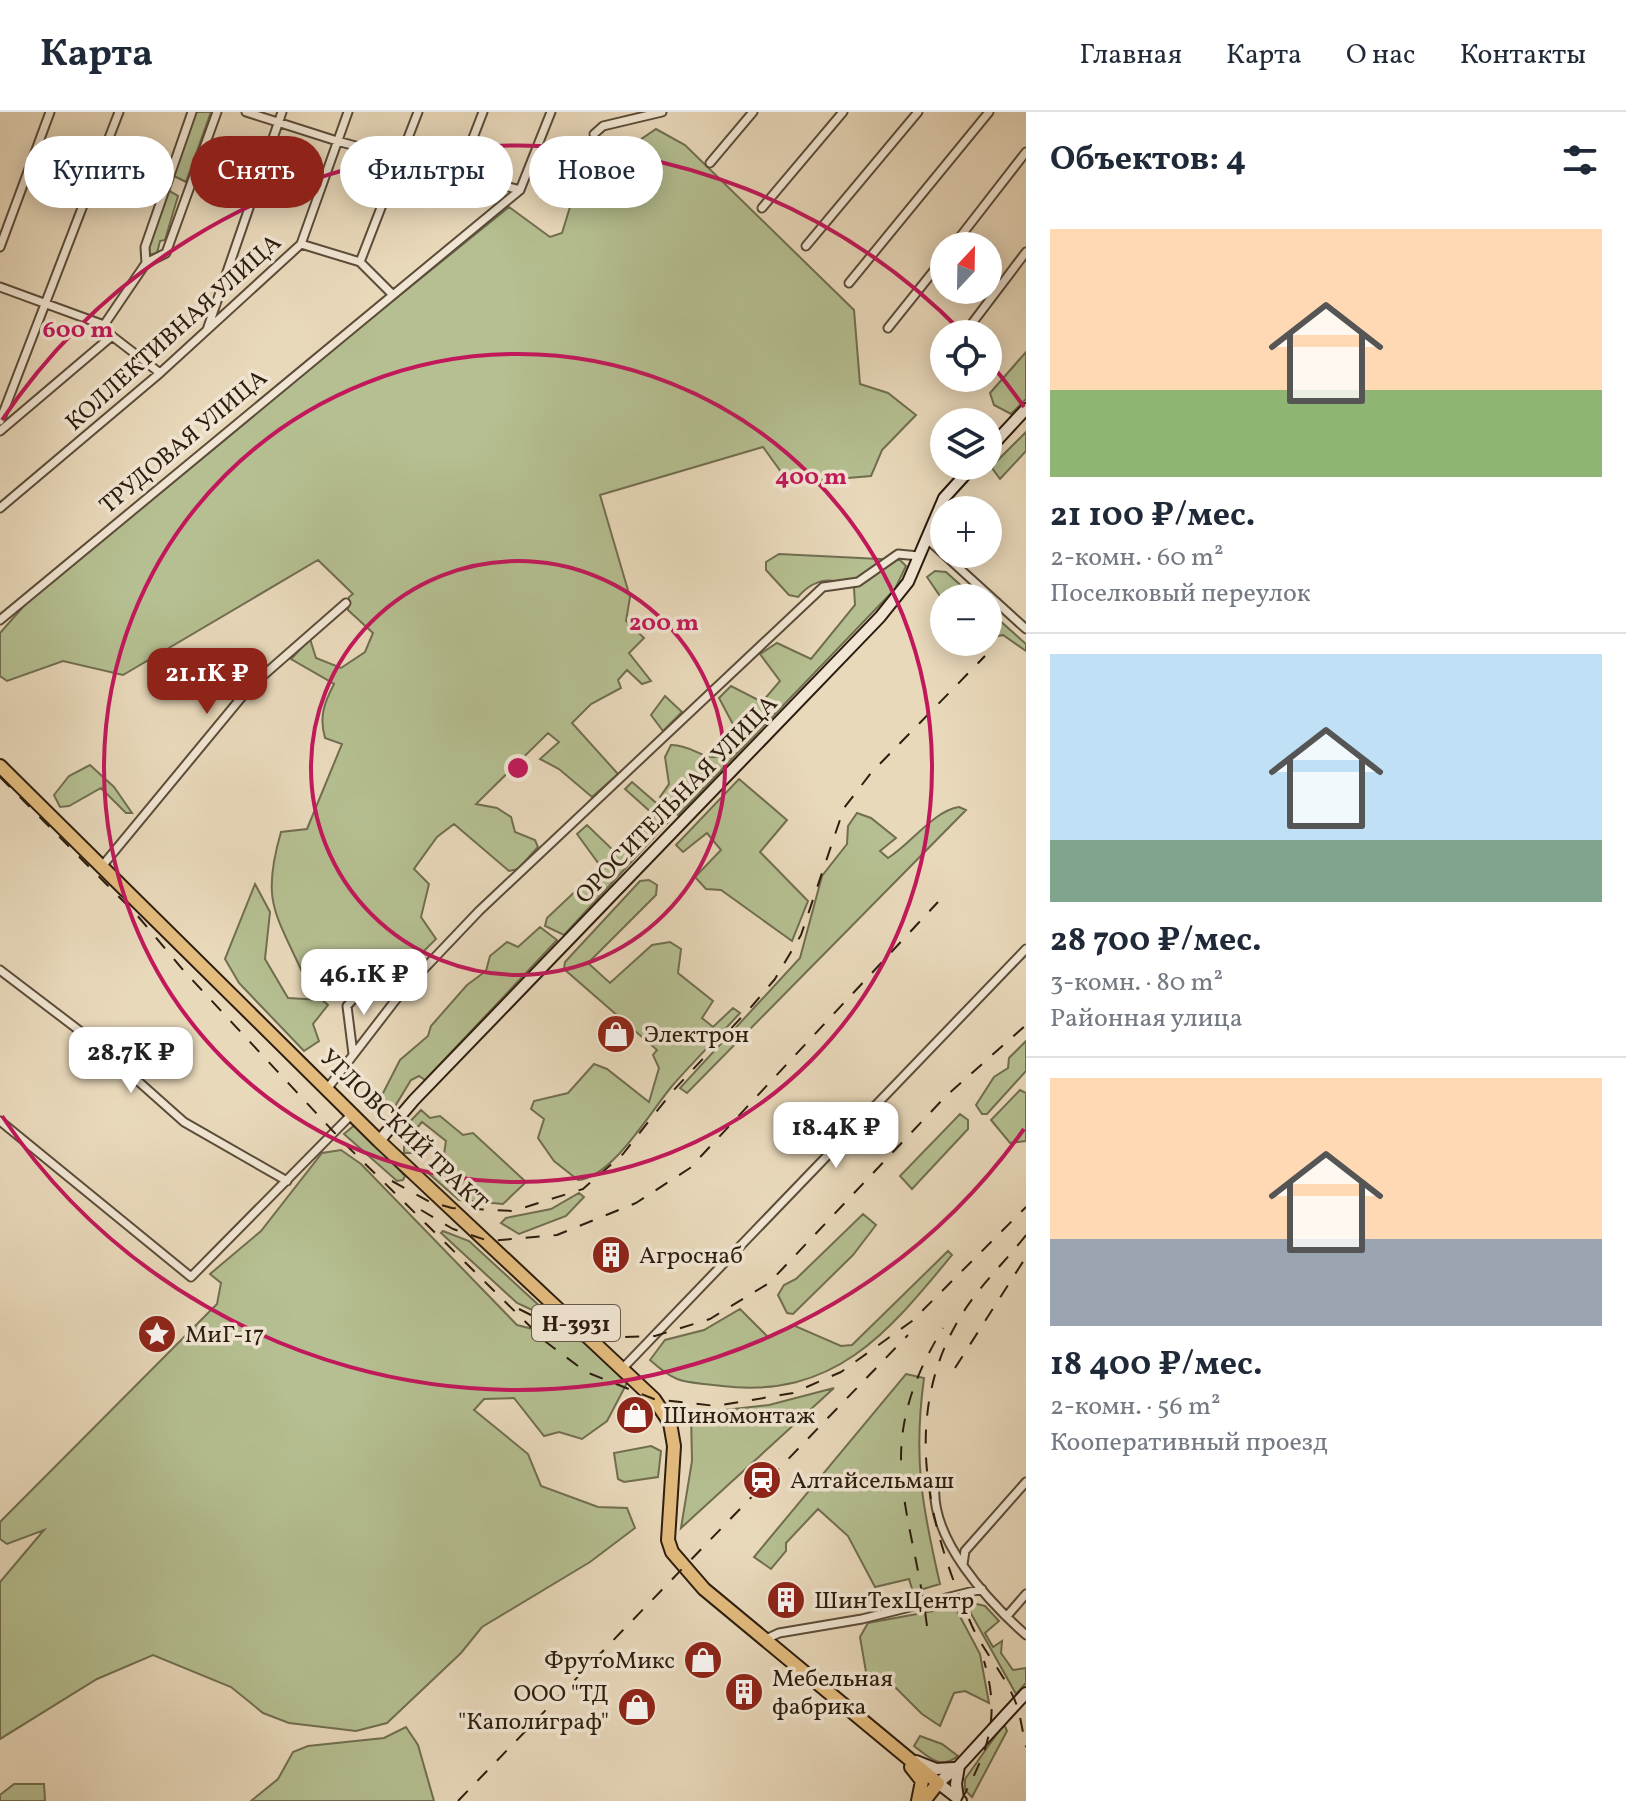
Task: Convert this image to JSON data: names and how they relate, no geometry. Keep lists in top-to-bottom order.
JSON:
{
  "streets": {
    "highway": ["УГЛОВСКИЙ ТРАКТ", "Н-3931"],
    "main road": ["ОРОСИТЕЛЬНАЯ УЛИЦА"],
    "street": ["КОЛЛЕКТИВНАЯ УЛИЦА", "ТРУДОВАЯ УЛИЦА"]
  },
  "crossings": [
    ["ОРОСИТЕЛЬНАЯ УЛИЦА", "УГЛОВСКИЙ ТРАКТ"],
    ["УГЛОВСКИЙ ТРАКТ", "Н-3931"]
  ],
  "places": {
    "shop": [
      "Электрон",
      "Шиномонтаж",
      "ФрутоМикс",
      "ООО \"ТД \"Каполиграф\""
    ],
    "building": ["Агроснаб", "ШинТехЦентр", "Мебельная фабрика"],
    "place": ["МиГ-17"],
    "station": ["Алтайсельмаш"]
  },
  "north": "top",
  "page": {
    "header": "Карта",
    "nav": [
      "Главная",
      "Карта",
      "О нас",
      "Контакты"
    ],
    "heading": "Объектов: 4",
    "chip": [
      "Купить",
      "Снять",
      "Фильтры",
      "Новое"
    ],
    "list": [
      {
        "name": "21 100 ₽/мес.",
        "note": "2-комн. · 60 m² · Поселковый переулок"
      },
      {
        "name": "28 700 ₽/мес.",
        "note": "3-комн. · 80 m² · Районная улица"
      },
      {
        "name": "18 400 ₽/мес.",
        "note": "2-комн. · 56 m² · Кооперативный проезд"
      }
    ],
    "map_buttons": ["+", "−"],
    "price": [
      "21.1K ₽",
      "46.1K ₽",
      "28.7K ₽",
      "18.4K ₽"
    ]
  },
  "rings": ["600 m", "400 m", "200 m"]
}
